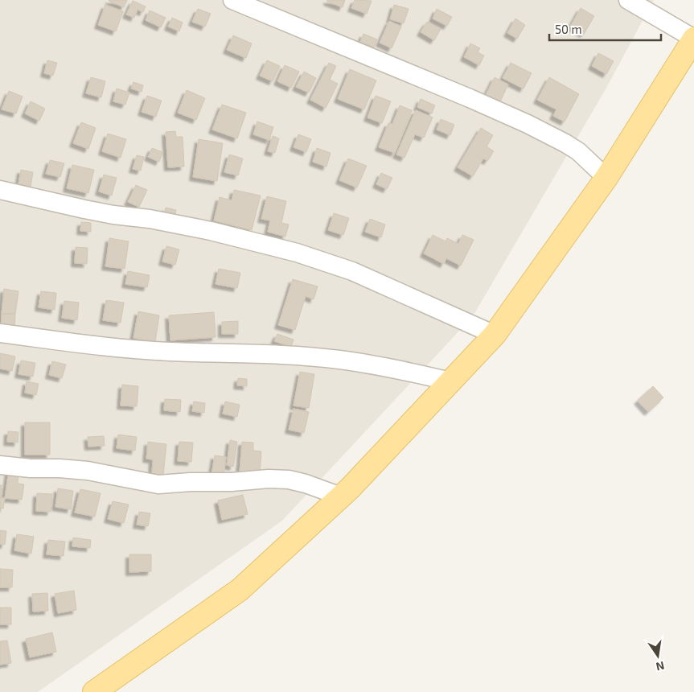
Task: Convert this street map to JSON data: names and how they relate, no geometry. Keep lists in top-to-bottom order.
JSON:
{
  "scale_bar": "50 m",
  "north": "bottom"
}
